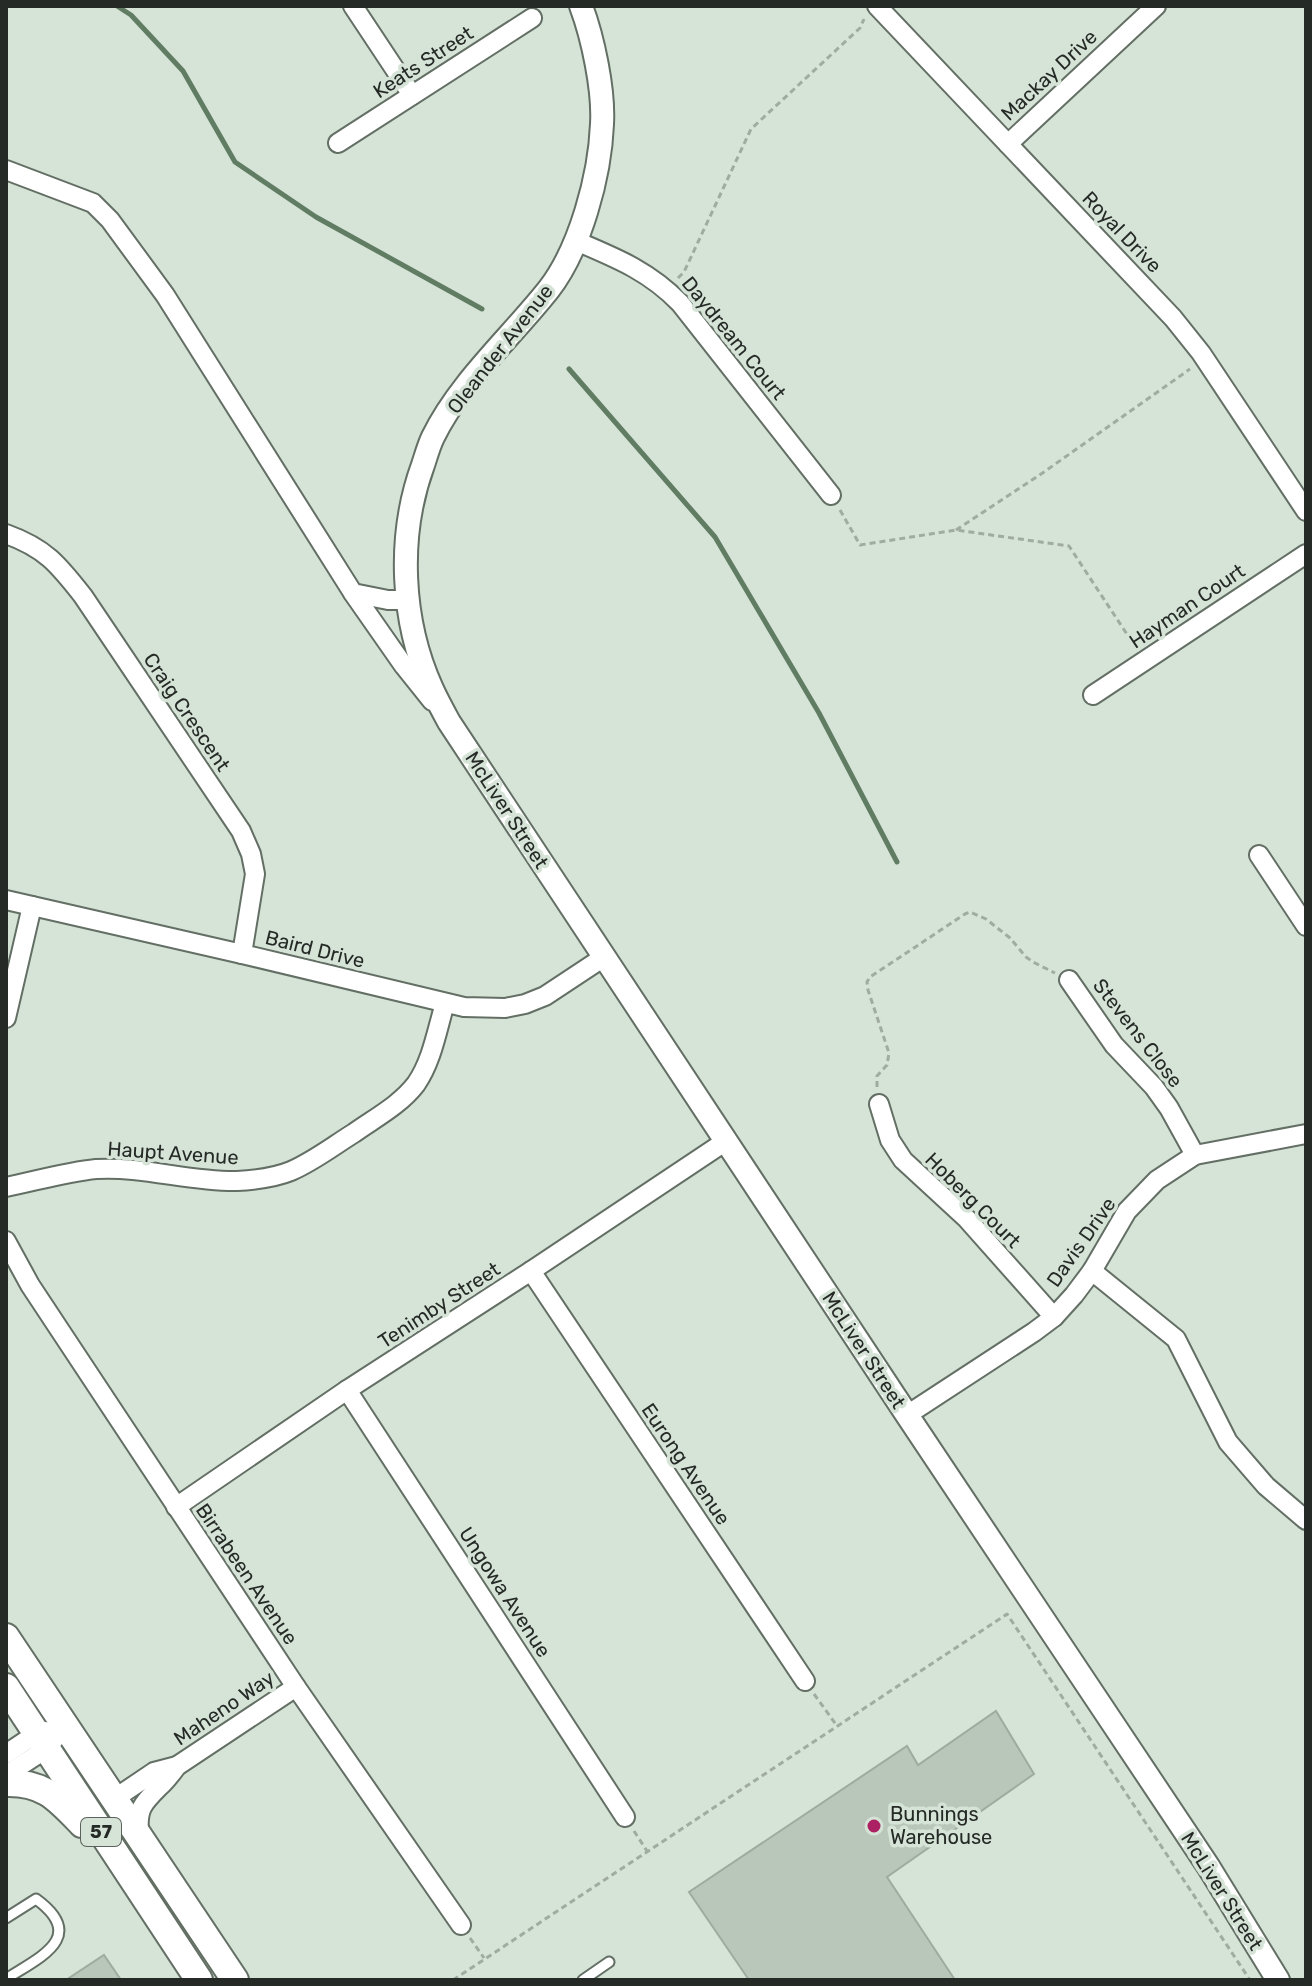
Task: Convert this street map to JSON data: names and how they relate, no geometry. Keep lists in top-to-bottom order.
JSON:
{
  "streets": {
    "main road": ["57"],
    "street": [
      "Keats Street",
      "Mackay Drive",
      "Royal Drive",
      "Daydream Court",
      "Oleander Avenue",
      "Hayman Court",
      "Craig Crescent",
      "McLiver Street",
      "Baird Drive",
      "Stevens Close",
      "Haupt Avenue",
      "Hoberg Court",
      "Davis Drive",
      "Tenimby Street",
      "Eurong Avenue",
      "Birrabeen Avenue",
      "Ungowa Avenue",
      "Maheno Way"
    ]
  },
  "crossings": [
    ["Mackay Drive", "Royal Drive"],
    ["Daydream Court", "Oleander Avenue"],
    ["Oleander Avenue", "McLiver Street"],
    ["Craig Crescent", "Baird Drive"],
    ["McLiver Street", "Baird Drive"],
    ["McLiver Street", "Davis Drive"],
    ["McLiver Street", "Tenimby Street"],
    ["Baird Drive", "Haupt Avenue"],
    ["Stevens Close", "Davis Drive"],
    ["Hoberg Court", "Davis Drive"],
    ["Tenimby Street", "Eurong Avenue"],
    ["Tenimby Street", "Birrabeen Avenue"],
    ["Tenimby Street", "Ungowa Avenue"],
    ["Birrabeen Avenue", "Maheno Way"],
    ["Maheno Way", "57"]
  ],
  "places": ["Bunnings Warehouse"]
}
